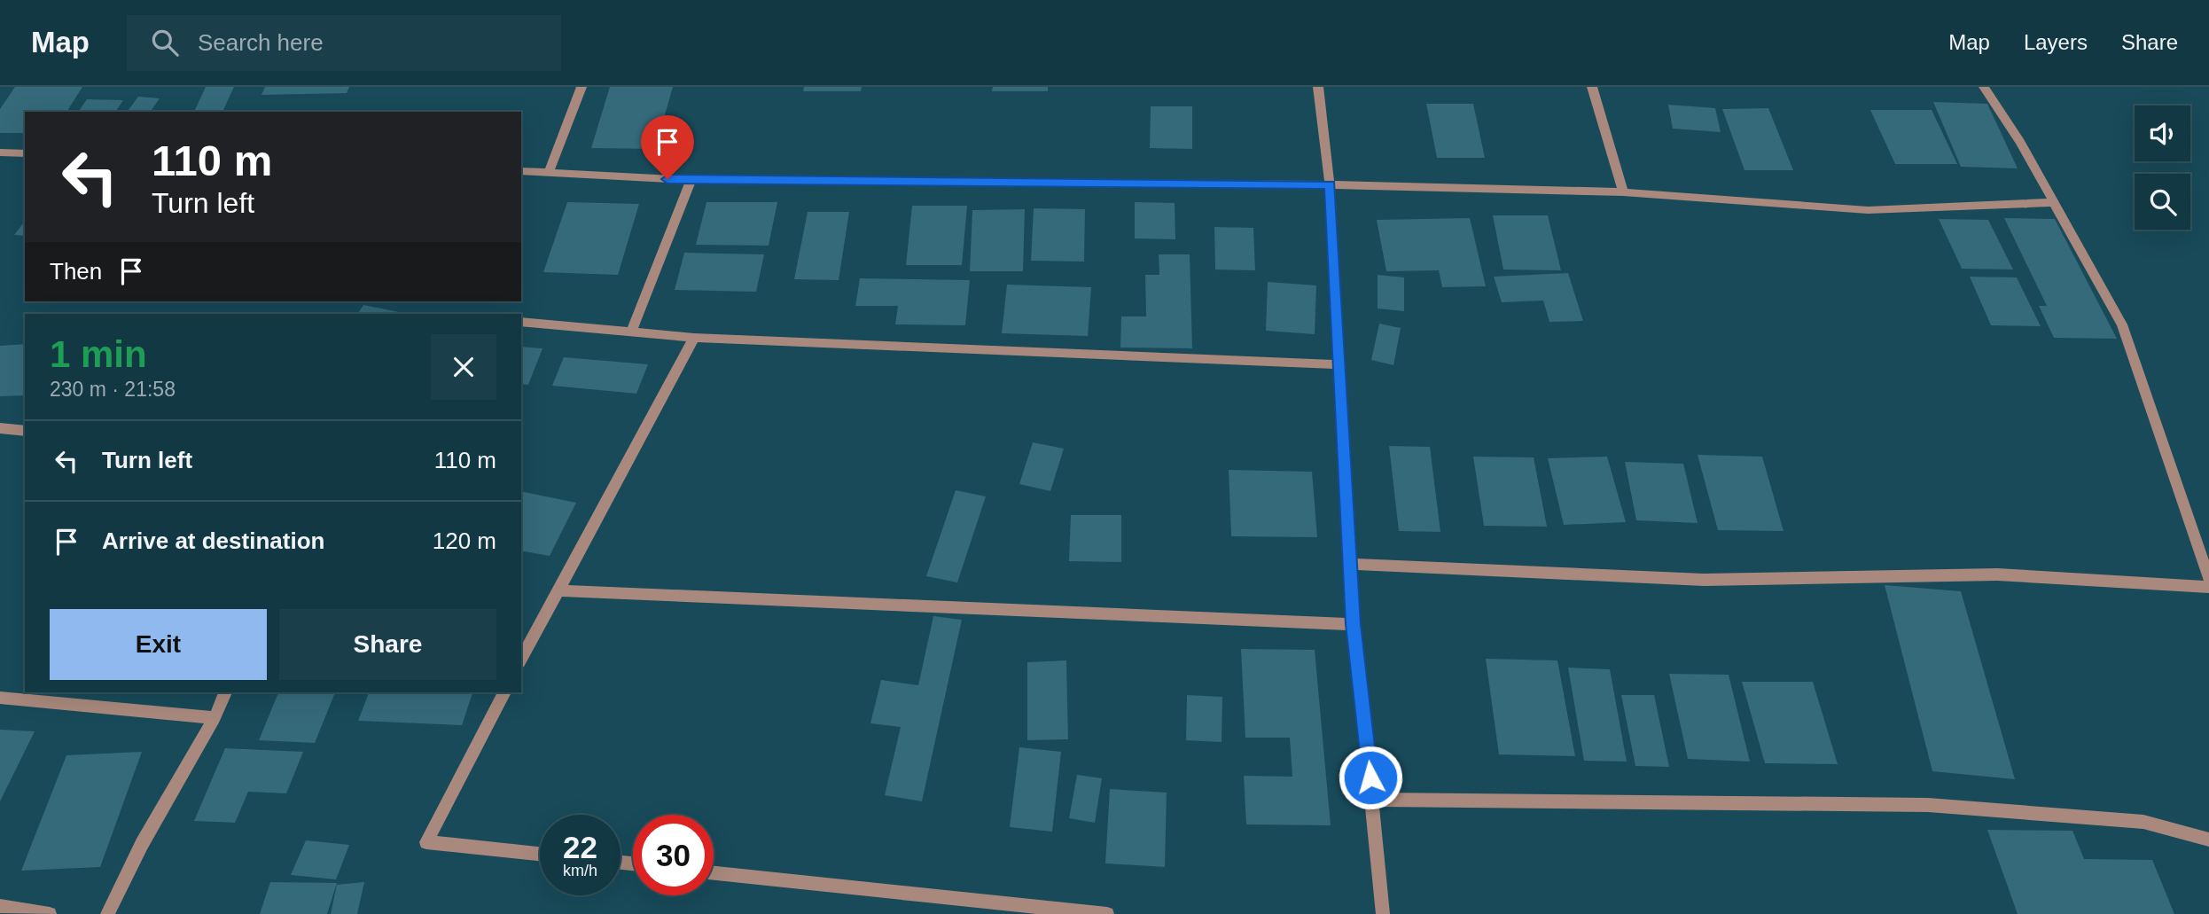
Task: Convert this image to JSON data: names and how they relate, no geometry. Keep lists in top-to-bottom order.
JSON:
{
  "page": {
    "header": "Map",
    "search": "Search here",
    "nav": ["Map", "Layers", "Share"],
    "turn": ["110 m", "Turn left"],
    "then": "Then",
    "heading": ["1 min", "230 m · 21:58"],
    "list": [
      {
        "name": "Turn left",
        "value": "110 m"
      },
      {
        "name": "Arrive at destination",
        "value": "120 m"
      }
    ],
    "buttons": ["Exit", "Share"],
    "speed": "22 km/h",
    "limit": "30"
  }
}
